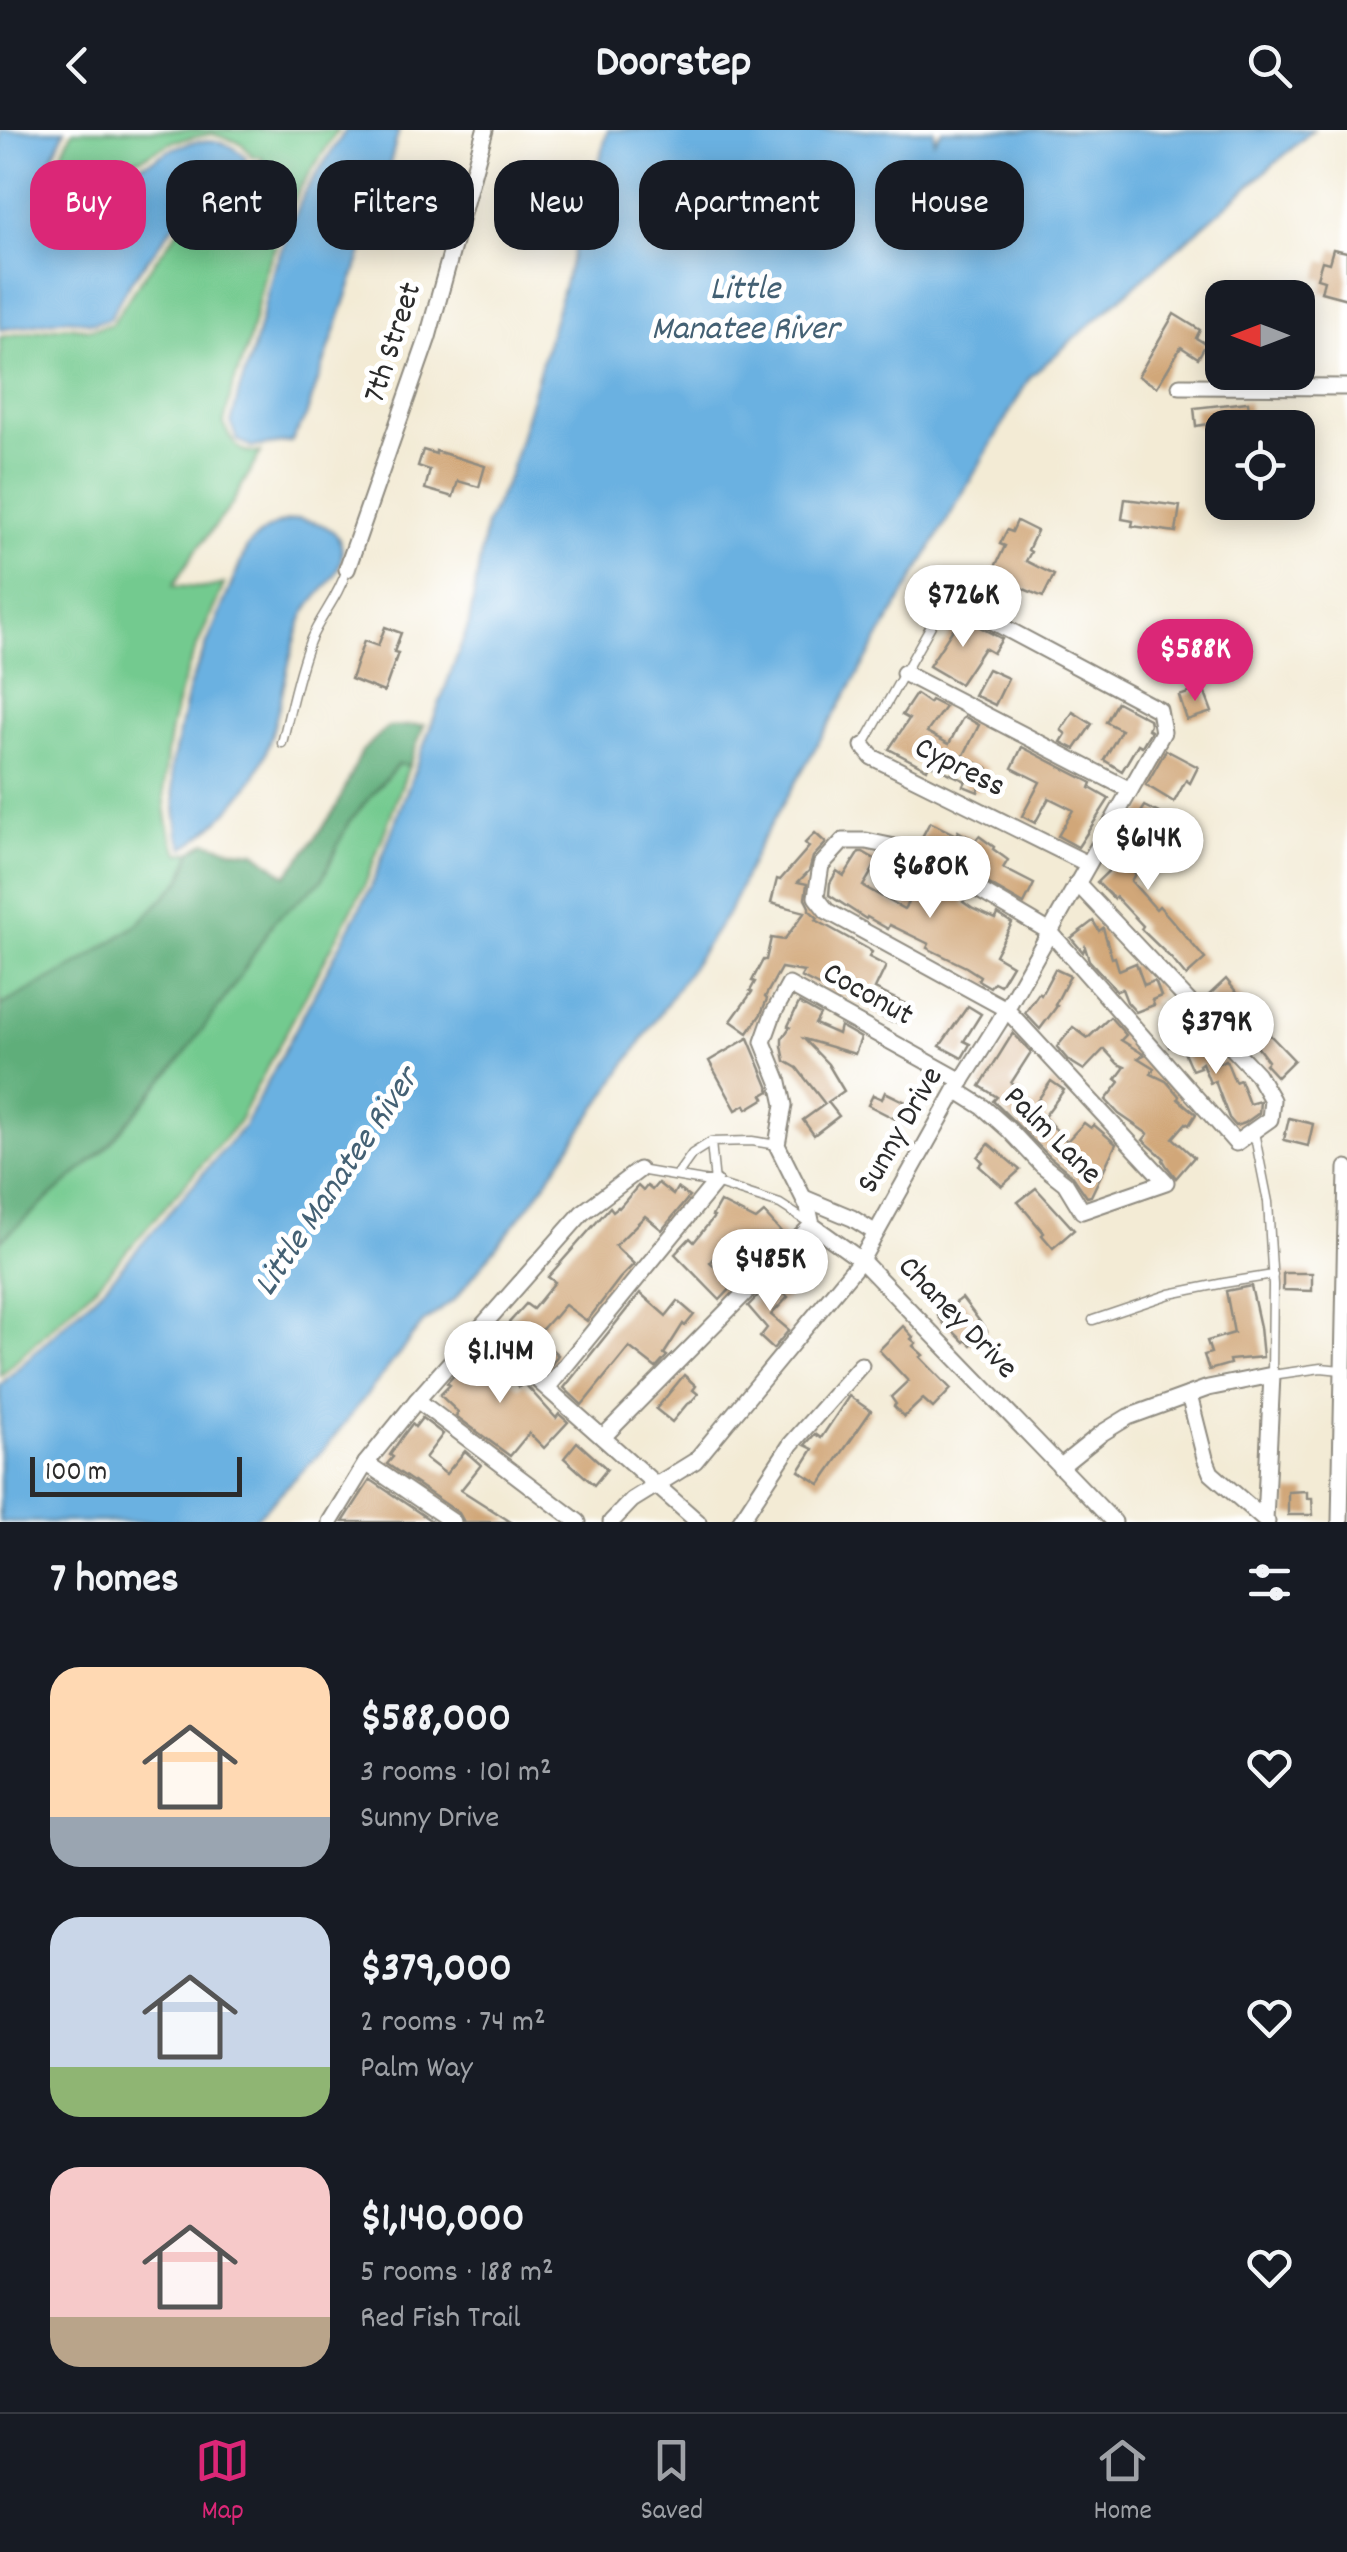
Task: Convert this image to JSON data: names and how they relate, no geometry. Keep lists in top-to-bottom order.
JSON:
{
  "streets": {
    "street": [
      "7th Street",
      "Cypress",
      "Coconut",
      "Sunny Drive",
      "Palm Lane",
      "Chaney Drive"
    ]
  },
  "crossings": [
    ["Cypress", "Sunny Drive"],
    ["Coconut", "Sunny Drive"],
    ["Coconut", "Palm Lane"],
    ["Sunny Drive", "Palm Lane"],
    ["Sunny Drive", "Chaney Drive"]
  ],
  "water": ["Little Manatee River"],
  "scale_bar": "100 m",
  "north": "left",
  "page": {
    "header": "Doorstep",
    "chip": [
      "Buy",
      "Rent",
      "Filters",
      "New",
      "Apartment",
      "House"
    ],
    "price": [
      "$726K",
      "$588K",
      "$614K",
      "$680K",
      "$379K",
      "$485K",
      "$1.14M"
    ],
    "scale": "100 m",
    "heading": "7 homes",
    "list": [
      {
        "name": "$588,000",
        "note": "3 rooms · 101 m² · Sunny Drive"
      },
      {
        "name": "$379,000",
        "note": "2 rooms · 74 m² · Palm Way"
      },
      {
        "name": "$1,140,000",
        "note": "5 rooms · 188 m² · Red Fish Trail"
      }
    ],
    "tabs": ["Map", "Saved", "Home"]
  }
}
